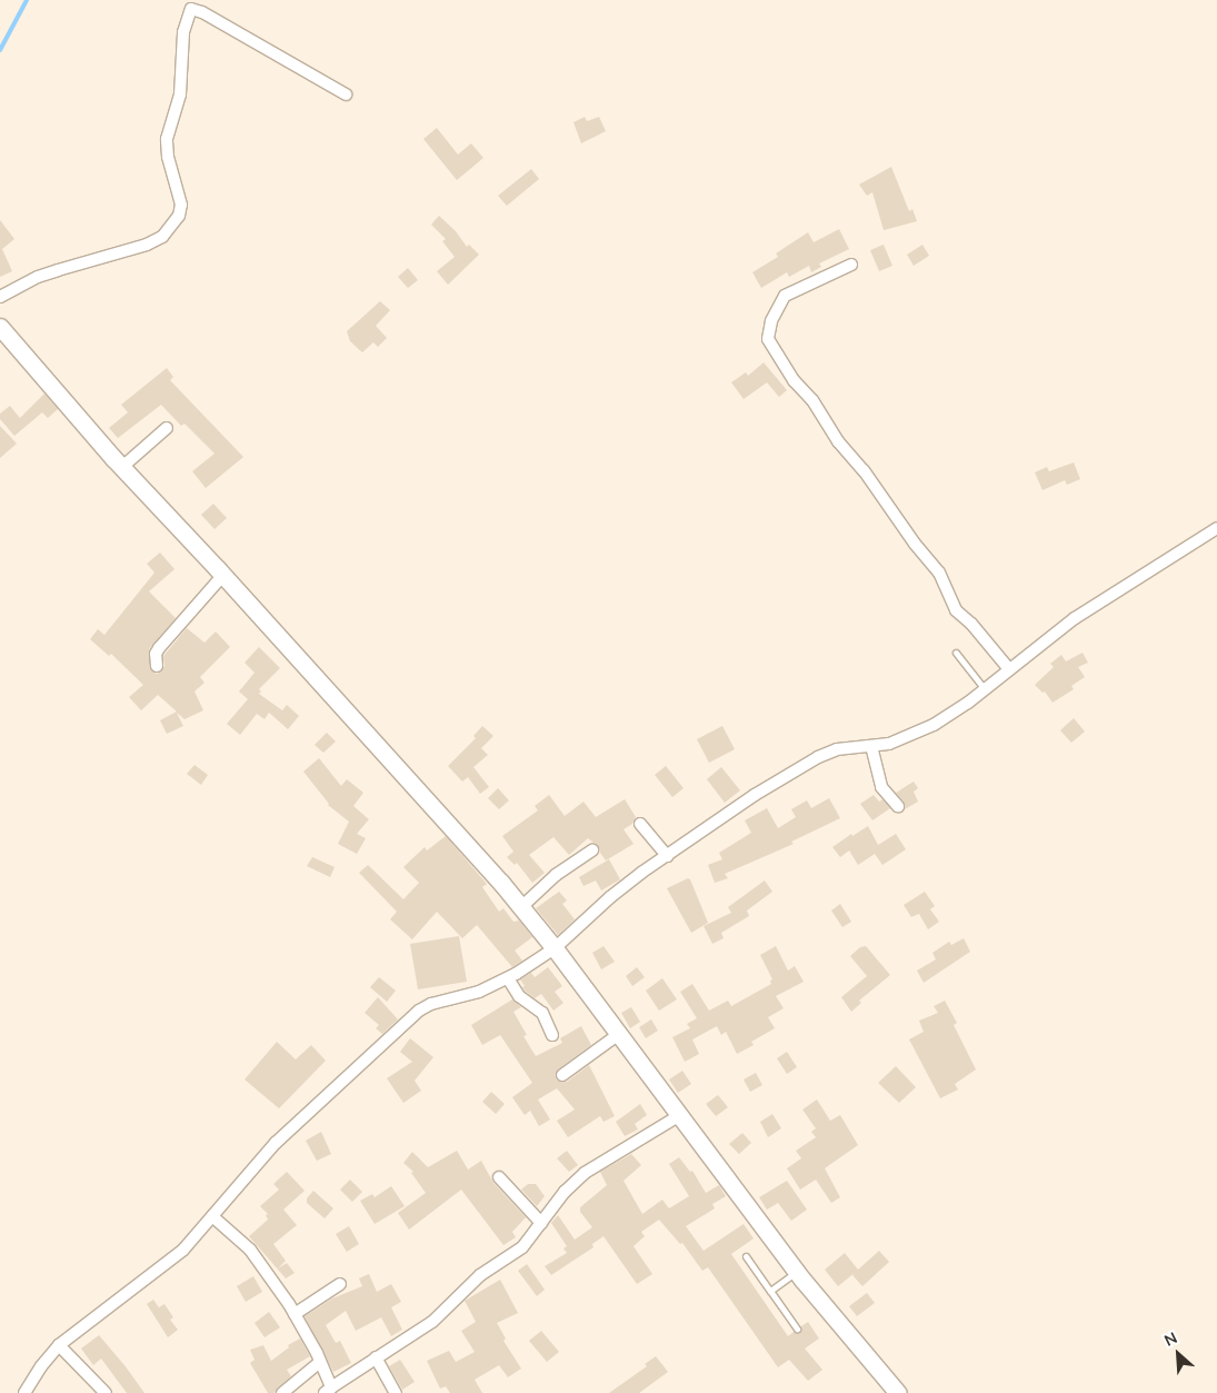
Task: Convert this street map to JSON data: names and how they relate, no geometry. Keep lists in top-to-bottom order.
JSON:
{
  "north": "top left"
}
